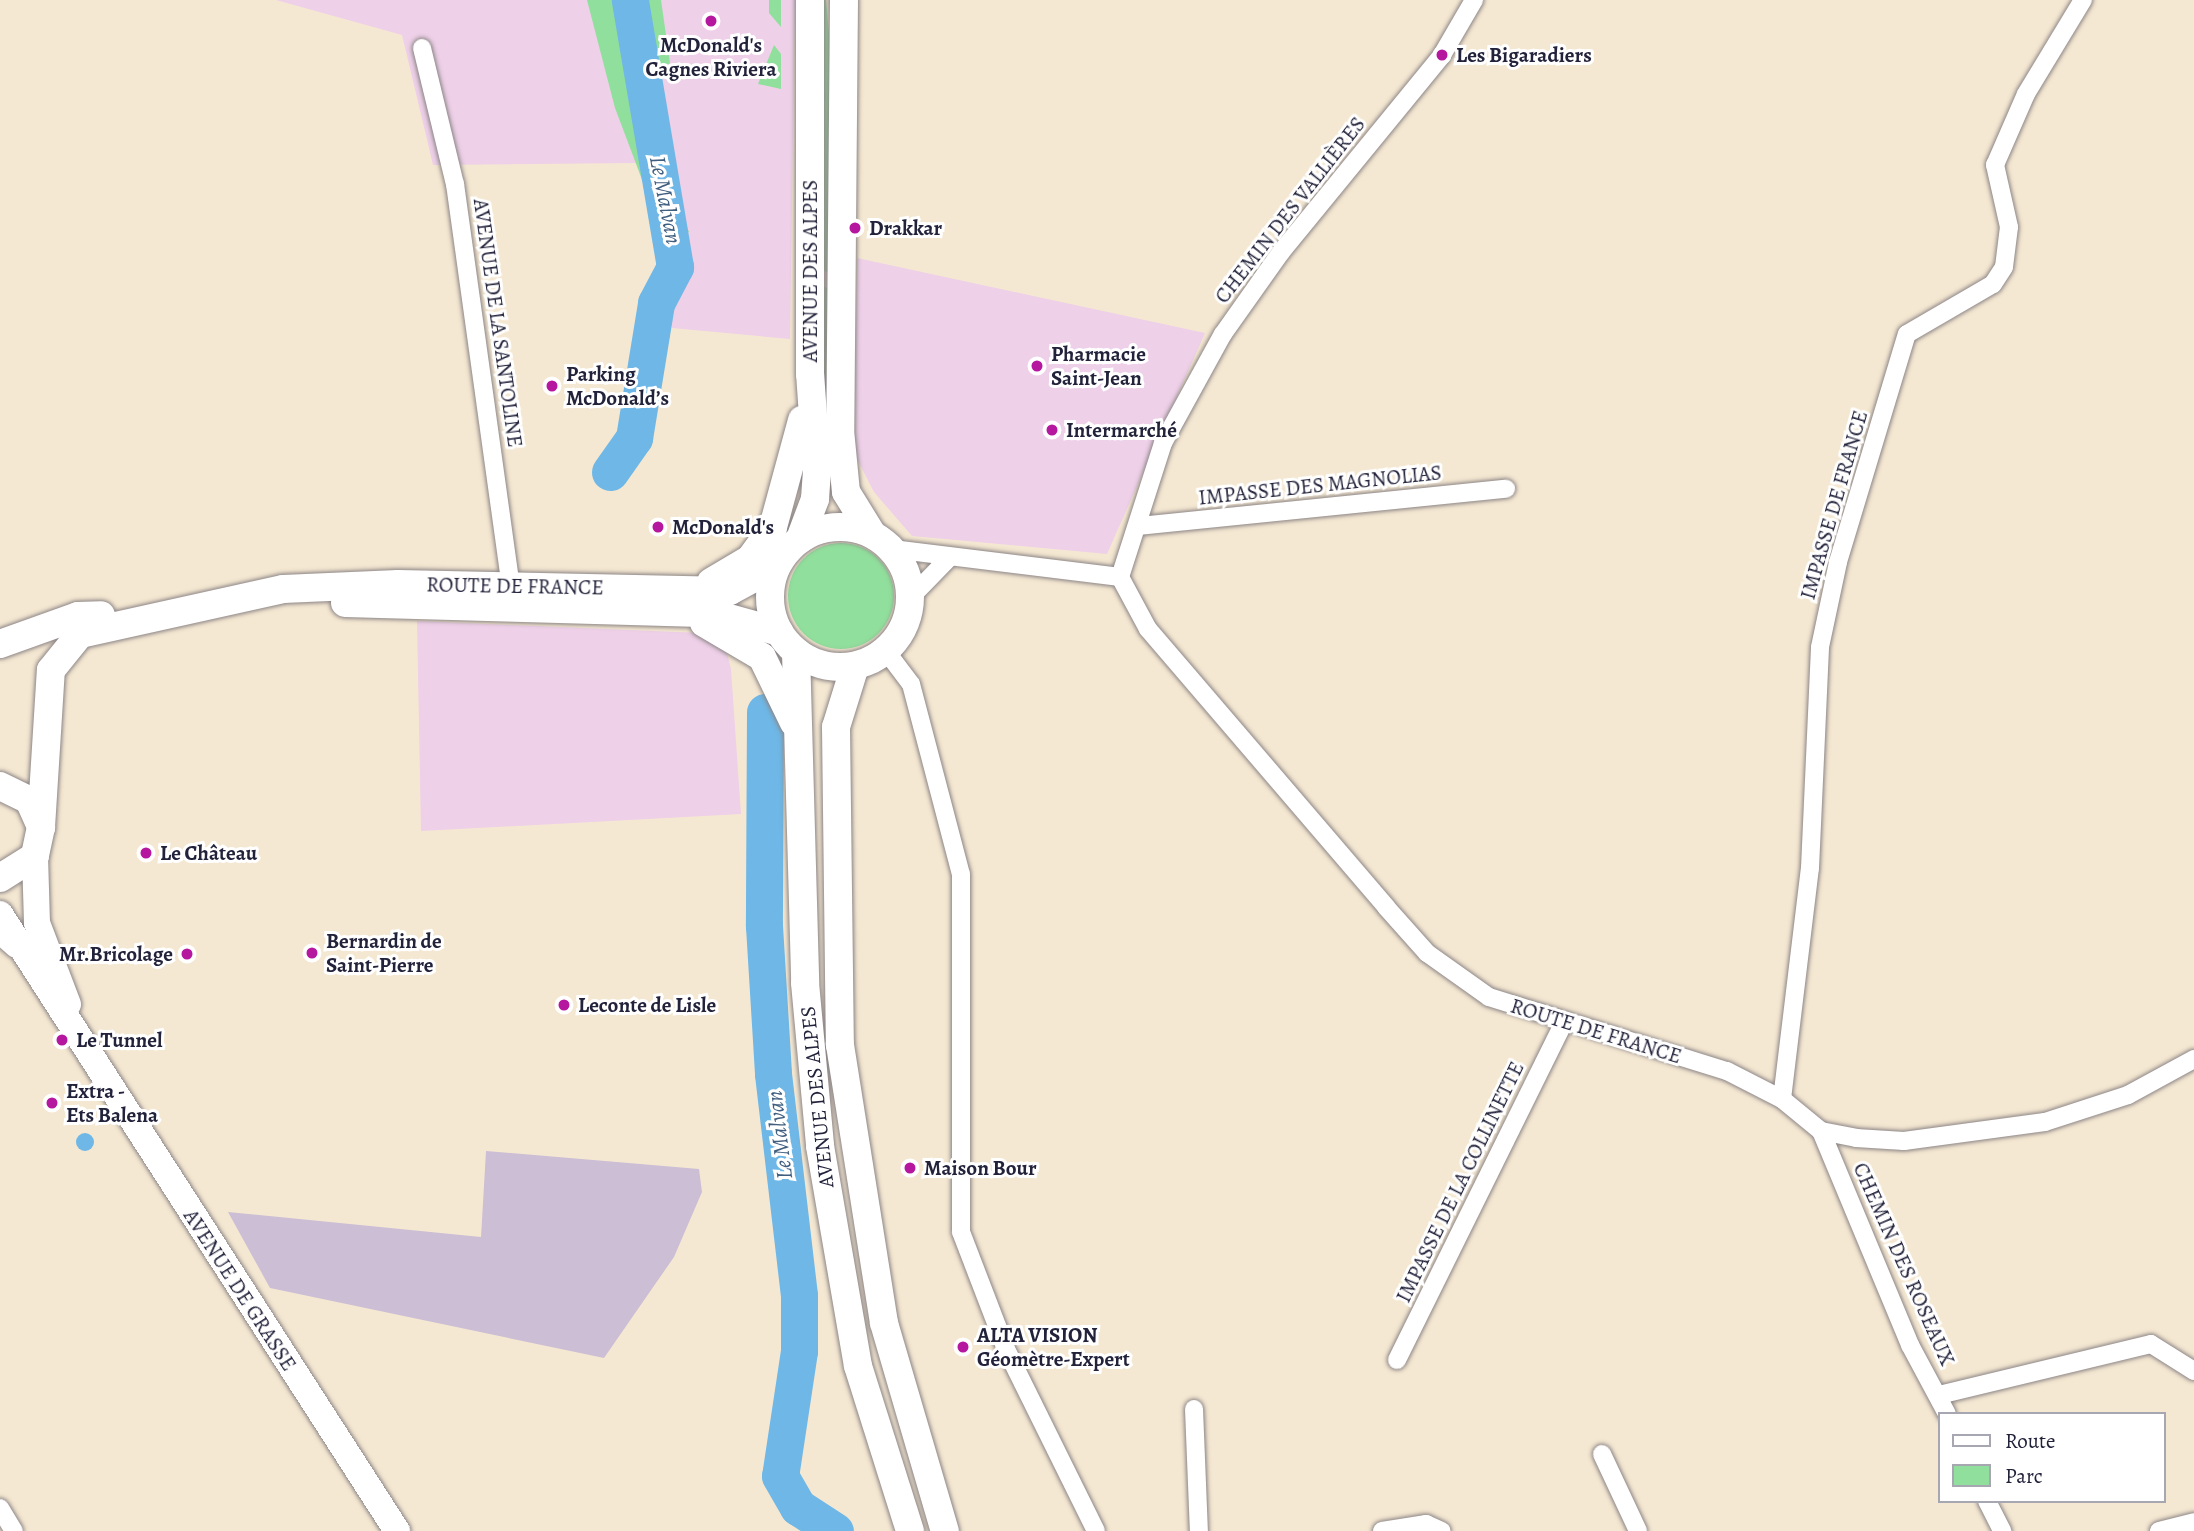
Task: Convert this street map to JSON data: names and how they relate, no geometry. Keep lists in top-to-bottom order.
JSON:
{
  "streets": {
    "main road": ["AVENUE DES ALPES", "ROUTE DE FRANCE", "AVENUE DE GRASSE"],
    "street": [
      "CHEMIN DES VALLIÈRES",
      "AVENUE DE LA SANTOLINE",
      "IMPASSE DES MAGNOLIAS",
      "IMPASSE DE FRANCE",
      "IMPASSE DE LA COLLINETTE",
      "CHEMIN DES ROSEAUX"
    ]
  },
  "crossings": [
    ["CHEMIN DES VALLIÈRES", "IMPASSE DES MAGNOLIAS"],
    ["CHEMIN DES VALLIÈRES", "ROUTE DE FRANCE"],
    ["AVENUE DES ALPES", "ROUTE DE FRANCE"],
    ["AVENUE DE LA SANTOLINE", "ROUTE DE FRANCE"],
    ["IMPASSE DE FRANCE", "ROUTE DE FRANCE"],
    ["ROUTE DE FRANCE", "IMPASSE DE LA COLLINETTE"],
    ["ROUTE DE FRANCE", "CHEMIN DES ROSEAUX"],
    ["ROUTE DE FRANCE", "AVENUE DE GRASSE"]
  ],
  "water": ["Le Malvan"],
  "places": [
    "McDonald's Cagnes Riviera",
    "Les Bigaradiers",
    "Drakkar",
    "Pharmacie Saint-Jean",
    "Parking McDonald’s",
    "Intermarché",
    "McDonald's",
    "Le Château",
    "Bernardin de Saint-Pierre",
    "Mr.Bricolage",
    "Leconte de Lisle",
    "Le Tunnel",
    "Extra - Ets Balena",
    "Maison Bour",
    "ALTA VISION Géomètre-Expert"
  ],
  "legend": ["Route", "Parc"]
}
